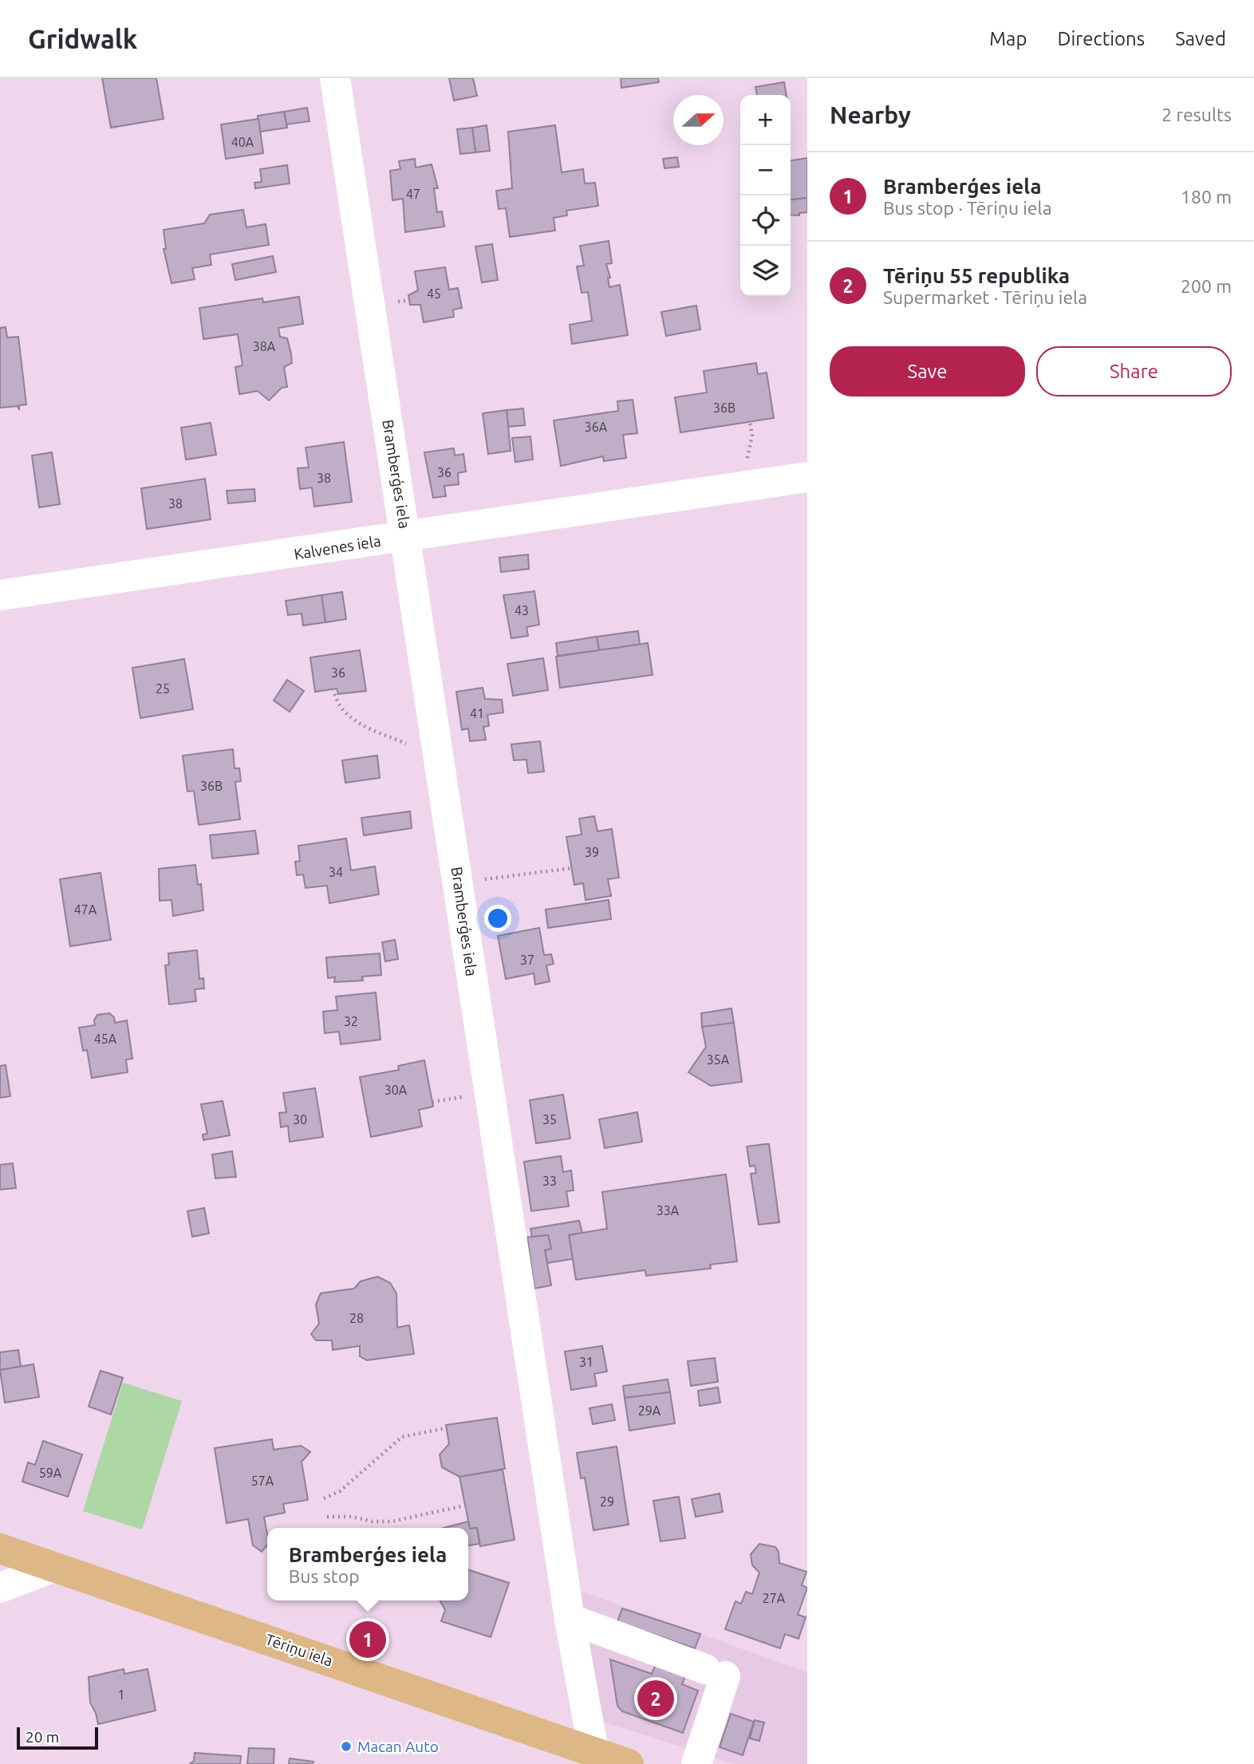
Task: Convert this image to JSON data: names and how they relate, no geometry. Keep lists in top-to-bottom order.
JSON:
{
  "streets": {
    "main road": ["Tēriņu iela"],
    "street": ["Bramberģes iela", "Kalvenes iela"]
  },
  "crossings": [
    ["Bramberģes iela", "Kalvenes iela"],
    ["Bramberģes iela", "Tēriņu iela"]
  ],
  "places": ["Macan Auto"],
  "house_numbers": [
    "40A",
    "47",
    "45",
    "38A",
    "36B",
    "36A",
    "36",
    "38",
    "38",
    "43",
    "36",
    "25",
    "41",
    "36B",
    "39",
    "34",
    "47A",
    "37",
    "32",
    "45A",
    "35A",
    "30A",
    "30",
    "35",
    "33",
    "33A",
    "28",
    "31",
    "29A",
    "59A",
    "57A",
    "29",
    "27A",
    "1"
  ],
  "scale_bar": "20 m",
  "north": "right",
  "page": {
    "header": "Gridwalk",
    "nav": ["Map", "Directions", "Saved"],
    "heading": ["Nearby", "2 results"],
    "map_buttons": ["+", "−"],
    "list": [
      {
        "mark": "1",
        "name": "Bramberģes iela",
        "note": "Bus stop · Tēriņu iela",
        "value": "180 m"
      },
      {
        "mark": "2",
        "name": "Tēriņu 55 republika",
        "note": "Supermarket · Tēriņu iela",
        "value": "200 m"
      }
    ],
    "buttons": ["Save", "Share"],
    "popup": ["Bramberģes iela", "Bus stop"],
    "pins": ["1", "2"],
    "scale": "20 m"
  }
}
